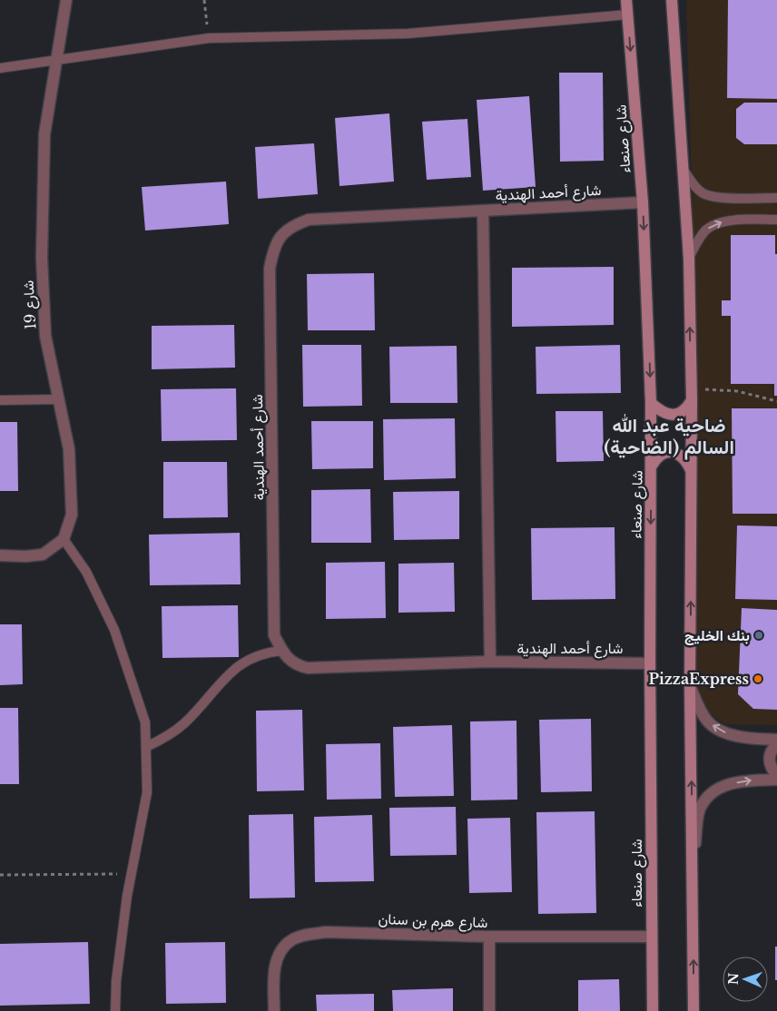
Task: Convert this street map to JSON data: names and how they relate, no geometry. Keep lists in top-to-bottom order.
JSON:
{
  "streets": {
    "main road": ["شارع صنعاء"],
    "street": ["شارع أحمد الهندية", "شارع 19", "شارع هرم بن سنان"]
  },
  "crossings": [
    ["شارع صنعاء", "شارع أحمد الهندية"],
    ["شارع صنعاء", "شارع هرم بن سنان"]
  ],
  "districts": ["ضاحية عبد الله السالم (الضاحية)"],
  "places": ["بنك الخليج", "PizzaExpress"],
  "north": "left"
}
